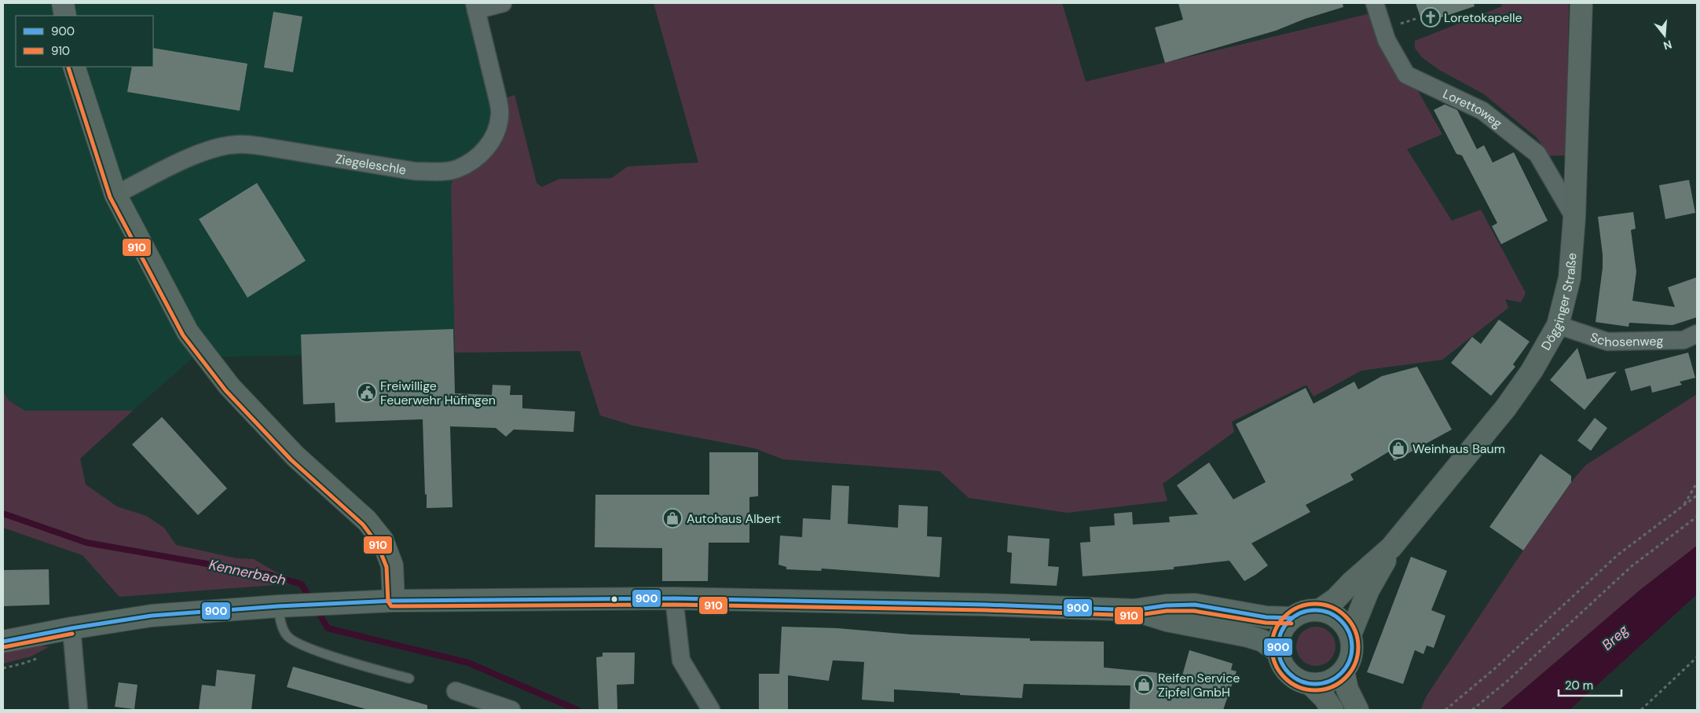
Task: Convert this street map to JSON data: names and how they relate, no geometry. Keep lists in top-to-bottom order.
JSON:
{
  "streets": {
    "main road": ["Dögginger Straße"],
    "street": ["Lorettoweg", "Ziegeleschle", "Schosenweg"]
  },
  "crossings": [
    ["Lorettoweg", "Dögginger Straße"],
    ["Dögginger Straße", "Schosenweg"]
  ],
  "water": ["Kennerbach", "Breg"],
  "places": {
    "church": ["Loretokapelle"],
    "public building": ["Freiwillige Feuerwehr Hüfingen"],
    "shop": ["Weinhaus Baum", "Autohaus Albert", "Reifen Service Zipfel GmbH"]
  },
  "lines": ["transit line 910", "transit line 900"],
  "legend": ["900", "910"],
  "scale_bar": "20 m",
  "north": "bottom"
}
